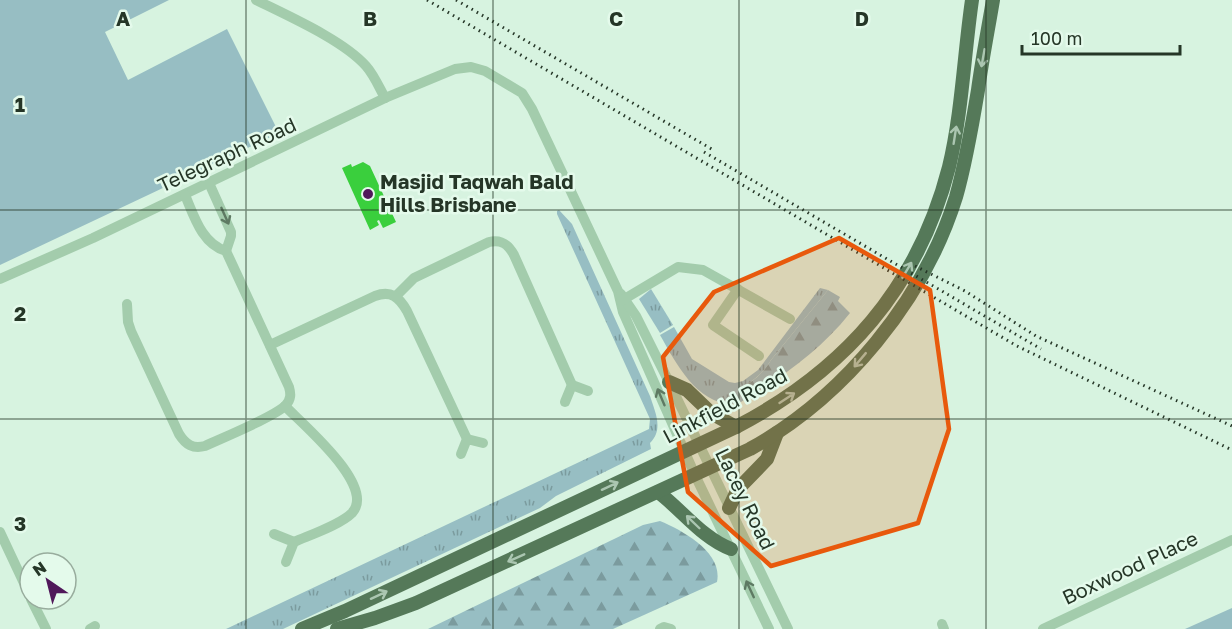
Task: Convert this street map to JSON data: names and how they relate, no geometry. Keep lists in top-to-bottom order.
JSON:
{
  "streets": {
    "main road": ["Linkfield Road"],
    "street": ["Telegraph Road", "Lacey Road", "Boxwood Place"]
  },
  "crossings": [
    ["Telegraph Road", "Lacey Road"],
    ["Linkfield Road", "Lacey Road"]
  ],
  "places": ["Masjid Taqwah Bald Hills Brisbane"],
  "scale_bar": "100 m",
  "north": "top left",
  "grid": {
    "columns": [
      "A",
      "B",
      "C",
      "D"
    ],
    "rows": ["1", "2", "3"]
  }
}
